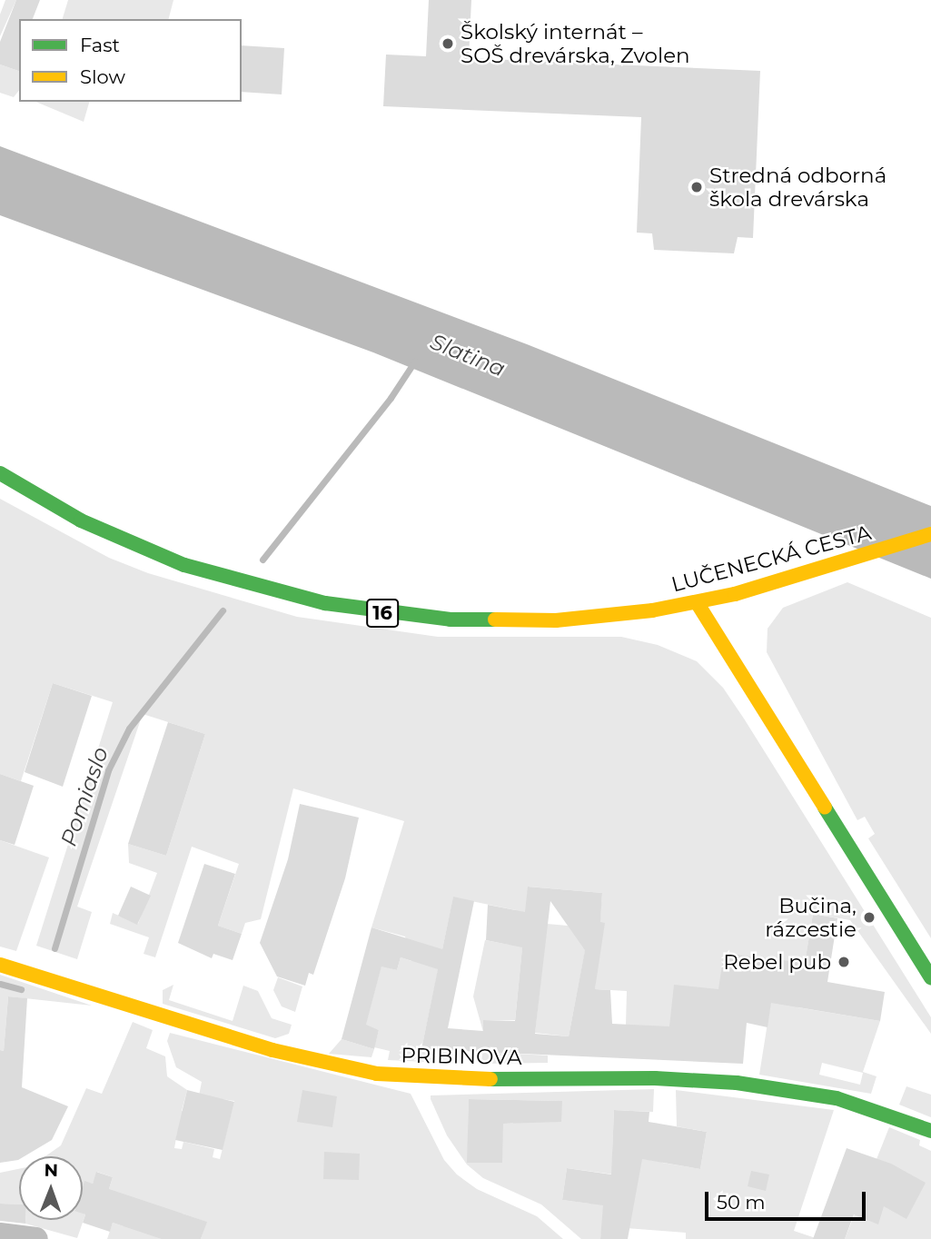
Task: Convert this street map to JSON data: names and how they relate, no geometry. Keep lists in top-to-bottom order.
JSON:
{
  "streets": {
    "street": ["LUČENECKÁ CESTA", "16", "PRIBINOVA"]
  },
  "water": ["Slatina", "Pomiaslo"],
  "places": [
    "Školský internát – SOŠ drevárska, Zvolen",
    "Stredná odborná škola drevárska",
    "Bučina, rázcestie",
    "Rebel pub"
  ],
  "legend": ["Fast", "Slow"],
  "scale_bar": "50 m",
  "north": "top"
}
